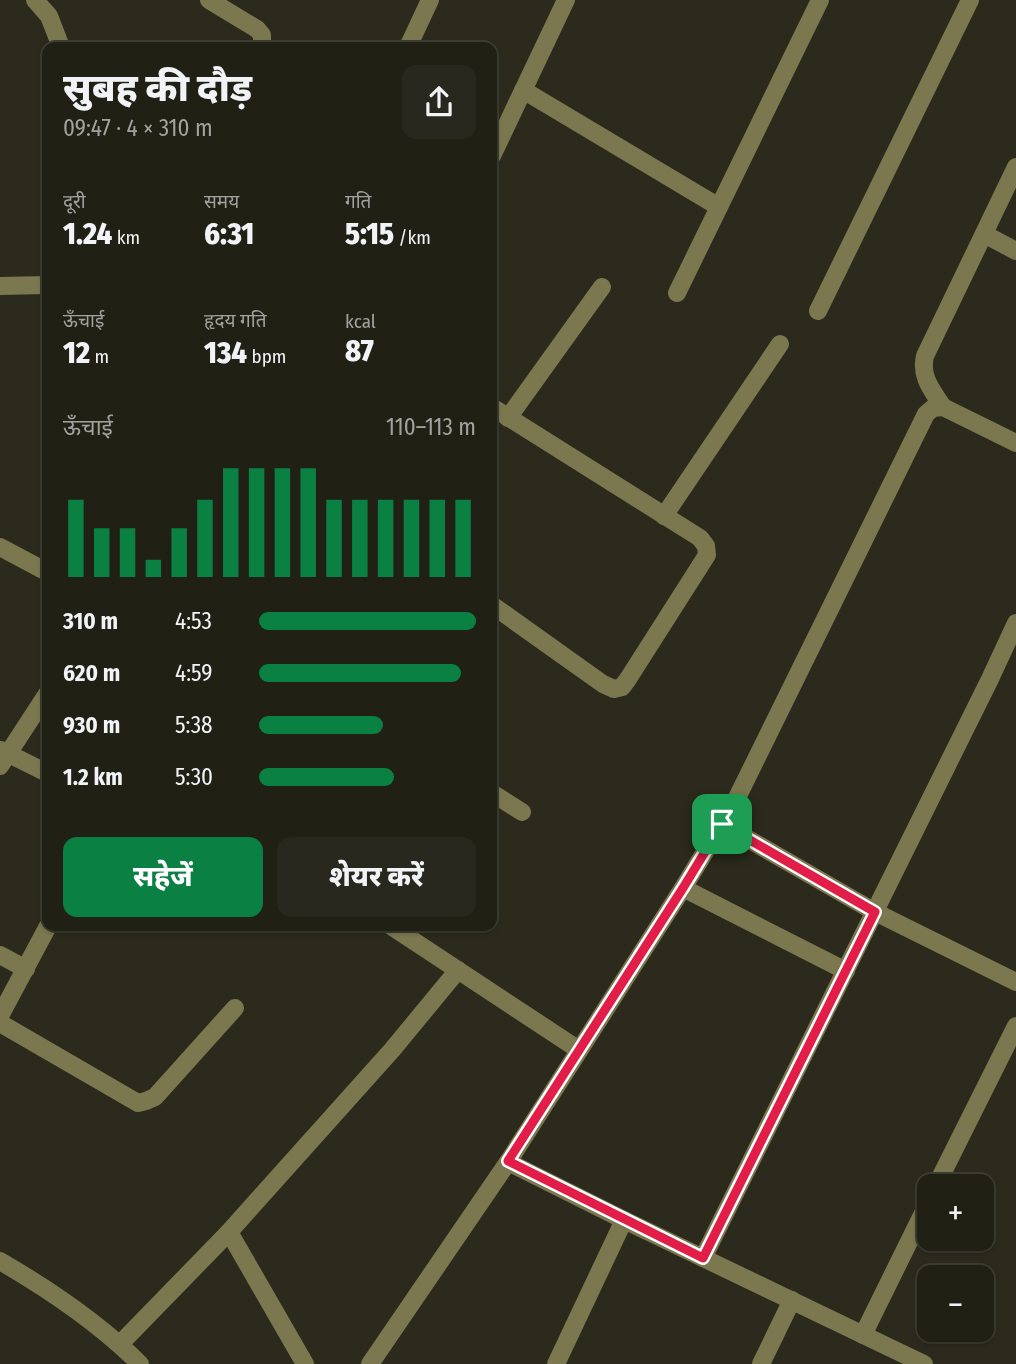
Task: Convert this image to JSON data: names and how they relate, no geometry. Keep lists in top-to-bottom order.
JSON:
{
  "page": {
    "heading": ["सुबह की दौड़", "09:47 · 4 × 310 m"],
    "stats": [
      ["दूरी", "1.24 km"],
      ["समय", "6:31"],
      ["गति", "5:15 /km"],
      ["ऊँचाई", "12 m"],
      ["हृदय गति", "134 bpm"],
      ["kcal", "87"]
    ],
    "chart": ["ऊँचाई", "110–113 m"],
    "list": [
      {
        "name": "310 m",
        "note": "4:53"
      },
      {
        "name": "620 m",
        "note": "4:59"
      },
      {
        "name": "930 m",
        "note": "5:38"
      },
      {
        "name": "1.2 km",
        "note": "5:30"
      }
    ],
    "buttons": ["सहेजें", "शेयर करें"],
    "map_buttons": ["+", "−"]
  }
}
